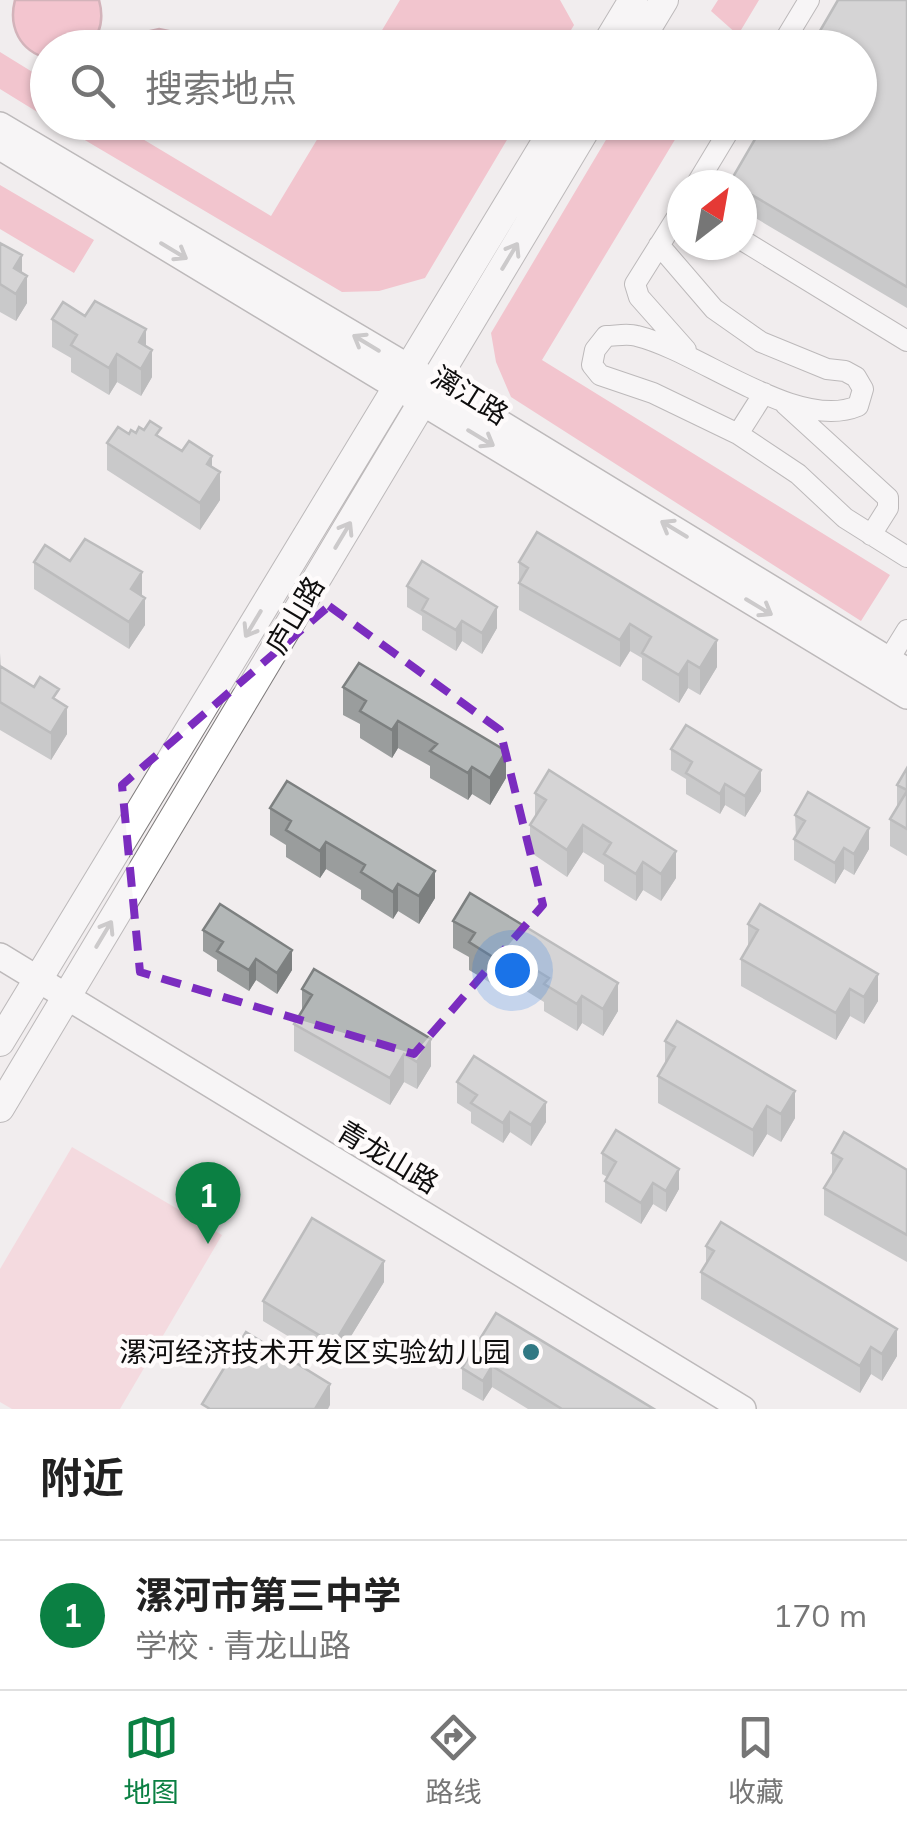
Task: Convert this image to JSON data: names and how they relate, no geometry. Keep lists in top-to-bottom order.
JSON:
{
  "streets": {
    "main road": ["庐山路"],
    "street": ["漓江路", "青龙山路"]
  },
  "crossings": [
    ["漓江路", "庐山路"],
    ["庐山路", "青龙山路"]
  ],
  "places": ["漯河经济技术开发区实验幼儿园"],
  "north": "top right",
  "page": {
    "search": "搜索地点",
    "pins": "1",
    "heading": "附近",
    "list": [
      {
        "mark": "1",
        "name": "漯河市第三中学",
        "note": "学校 · 青龙山路",
        "value": "170 m"
      }
    ],
    "nav": ["地图", "路线", "收藏"]
  }
}
